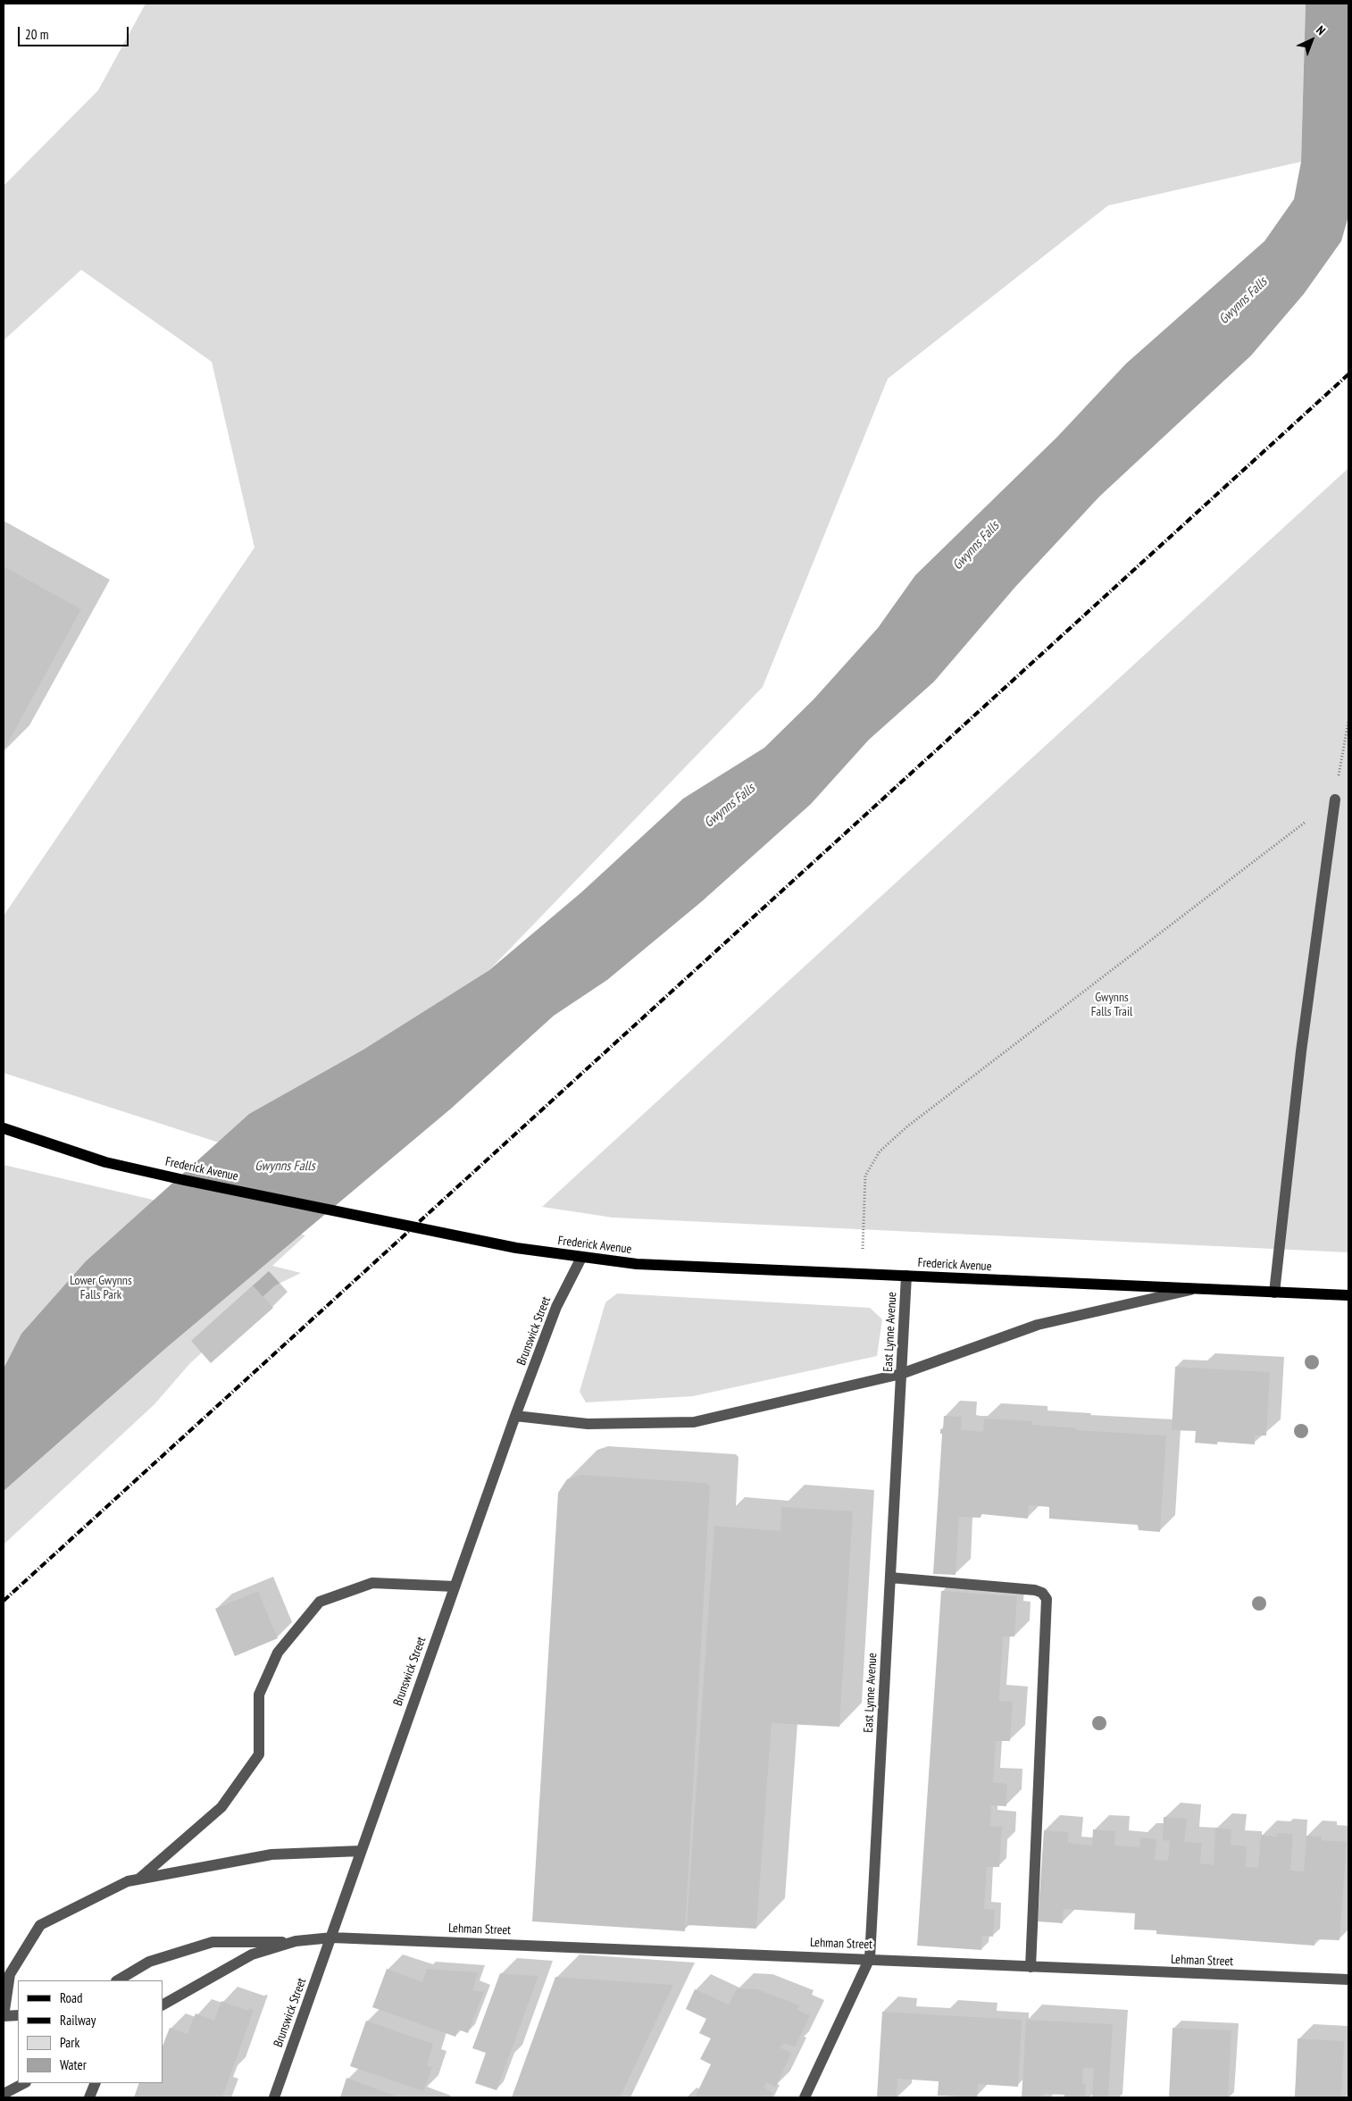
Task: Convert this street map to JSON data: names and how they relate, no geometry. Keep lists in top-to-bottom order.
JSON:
{
  "streets": {
    "main road": ["Frederick Avenue"],
    "street": ["Brunswick Street", "East Lynne Avenue", "Lehman Street"]
  },
  "crossings": [
    ["Frederick Avenue", "Brunswick Street"],
    ["Frederick Avenue", "East Lynne Avenue"],
    ["Brunswick Street", "Lehman Street"],
    ["East Lynne Avenue", "Lehman Street"]
  ],
  "water": ["Gwynns Falls"],
  "parks": ["Gwynns Falls Trail", "Lower Gwynns Falls Park"],
  "legend": [
    "Road",
    "Railway",
    "Park",
    "Water"
  ],
  "scale_bar": "20 m",
  "north": "top right"
}
